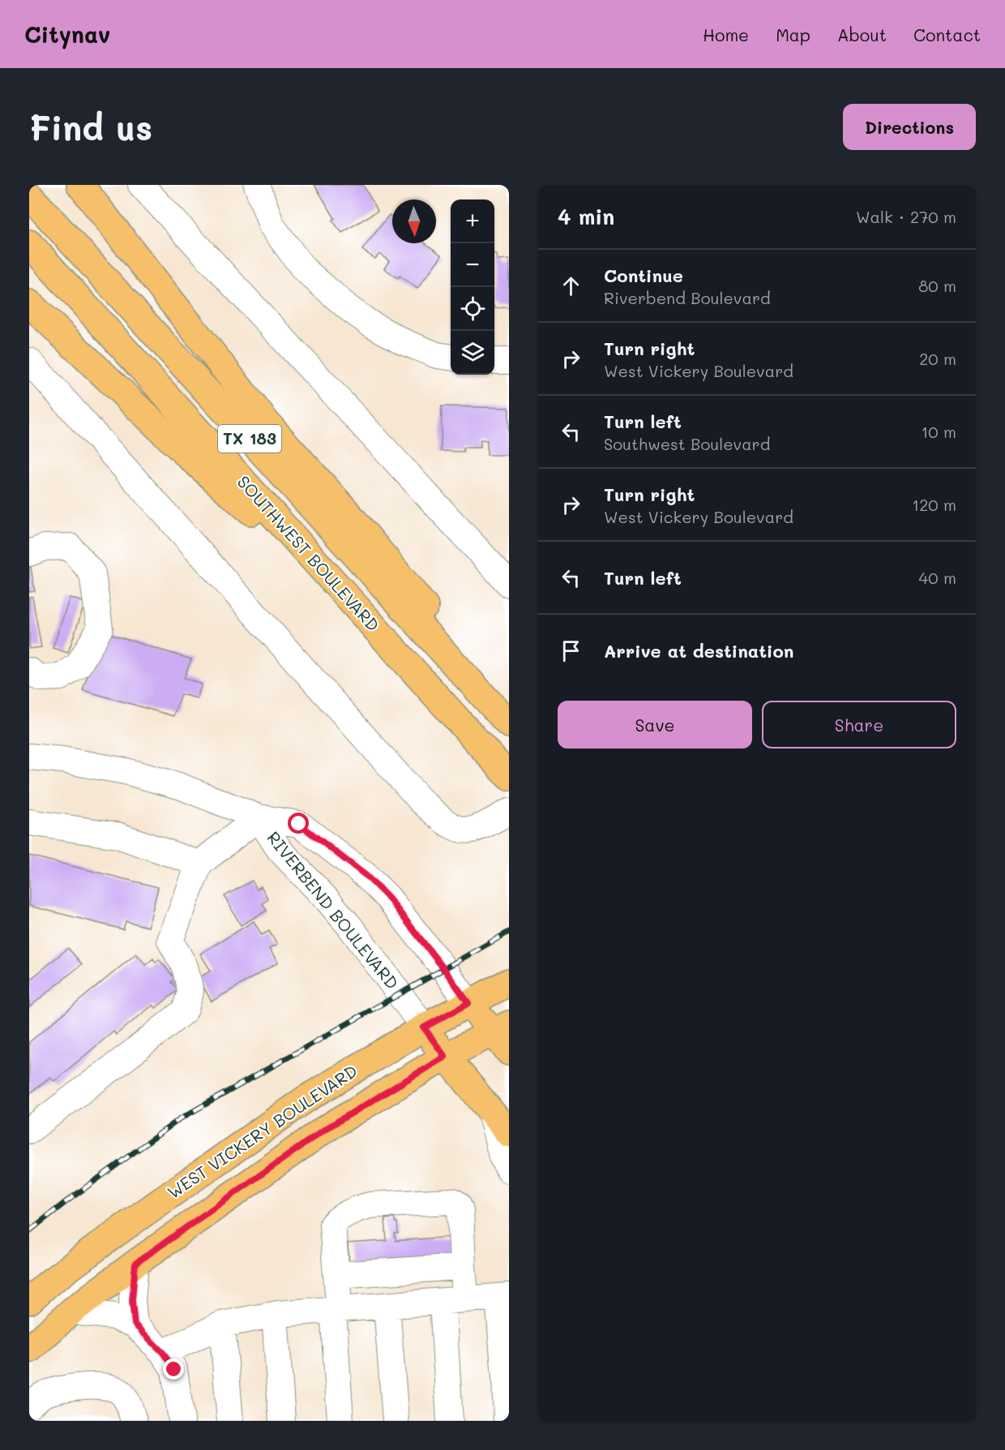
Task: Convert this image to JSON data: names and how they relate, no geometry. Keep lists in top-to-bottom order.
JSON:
{
  "streets": {
    "main road": ["TX 183", "SOUTHWEST BOULEVARD", "WEST VICKERY BOULEVARD"],
    "street": ["RIVERBEND BOULEVARD"]
  },
  "crossings": [
    ["RIVERBEND BOULEVARD", "WEST VICKERY BOULEVARD"]
  ],
  "north": "bottom",
  "page": {
    "header": "Citynav",
    "nav": [
      "Home",
      "Map",
      "About",
      "Contact"
    ],
    "buttons": [
      "Directions",
      ["Save", "Share"]
    ],
    "title": "Find us",
    "heading": ["4 min", "Walk · 270 m"],
    "map_buttons": ["+", "−"],
    "list": [
      ["Continue", "Riverbend Boulevard", "80 m"],
      ["Turn right", "West Vickery Boulevard", "20 m"],
      ["Turn left", "Southwest Boulevard", "10 m"],
      ["Turn right", "West Vickery Boulevard", "120 m"],
      ["Turn left", "40 m"],
      "Arrive at destination"
    ]
  }
}
